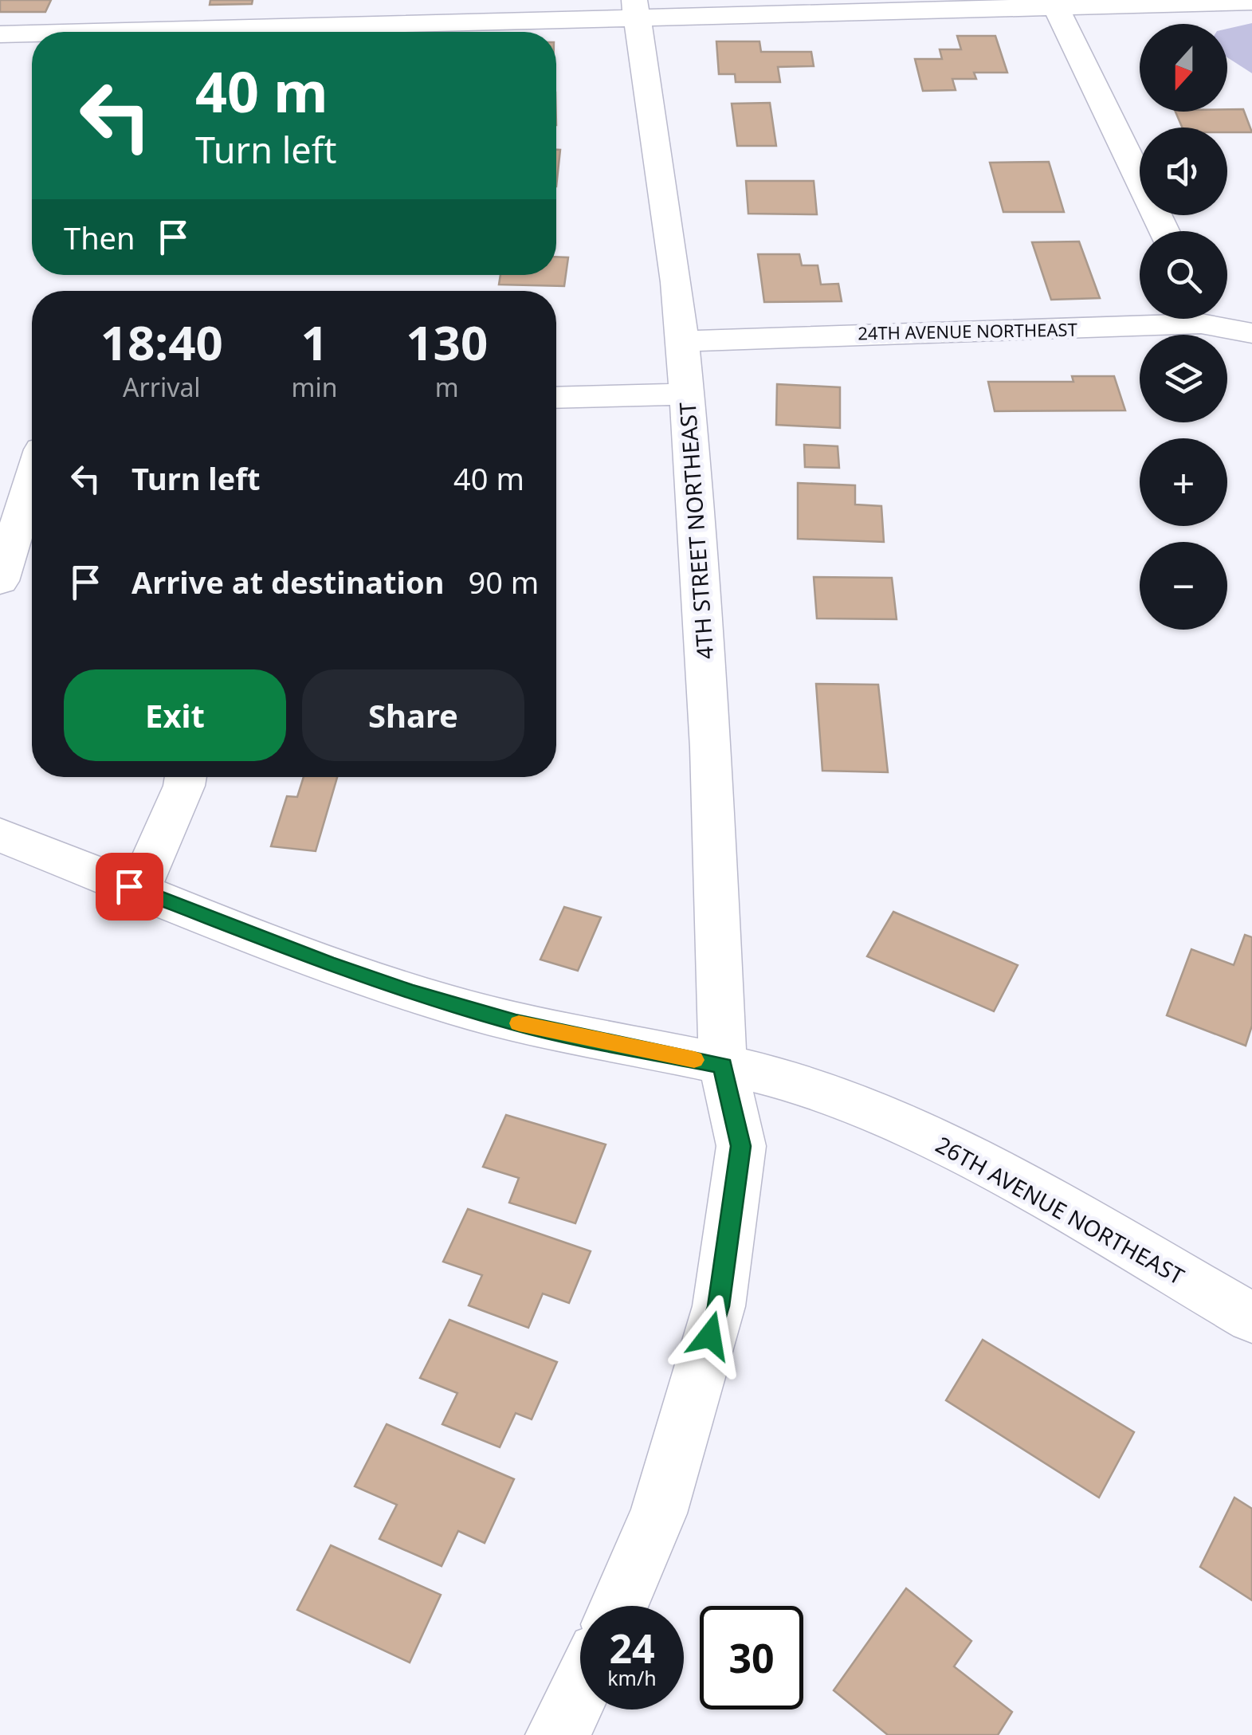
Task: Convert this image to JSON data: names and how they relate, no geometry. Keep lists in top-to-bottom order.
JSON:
{
  "streets": {
    "street": ["24TH AVENUE NORTHEAST", "4TH STREET NORTHEAST", "26TH AVENUE NORTHEAST"]
  },
  "crossings": [
    ["24TH AVENUE NORTHEAST", "4TH STREET NORTHEAST"],
    ["4TH STREET NORTHEAST", "26TH AVENUE NORTHEAST"]
  ],
  "north": "bottom",
  "page": {
    "map_buttons": ["+", "−"],
    "turn": ["40 m", "Turn left"],
    "then": "Then",
    "eta": [
      "18:40",
      "Arrival",
      "1",
      "min",
      "130",
      "m"
    ],
    "list": [
      {
        "name": "Turn left",
        "value": "40 m"
      },
      {
        "name": "Arrive at destination",
        "value": "90 m"
      }
    ],
    "buttons": ["Exit", "Share"],
    "speed": "24 km/h",
    "limit": "30"
  }
}
